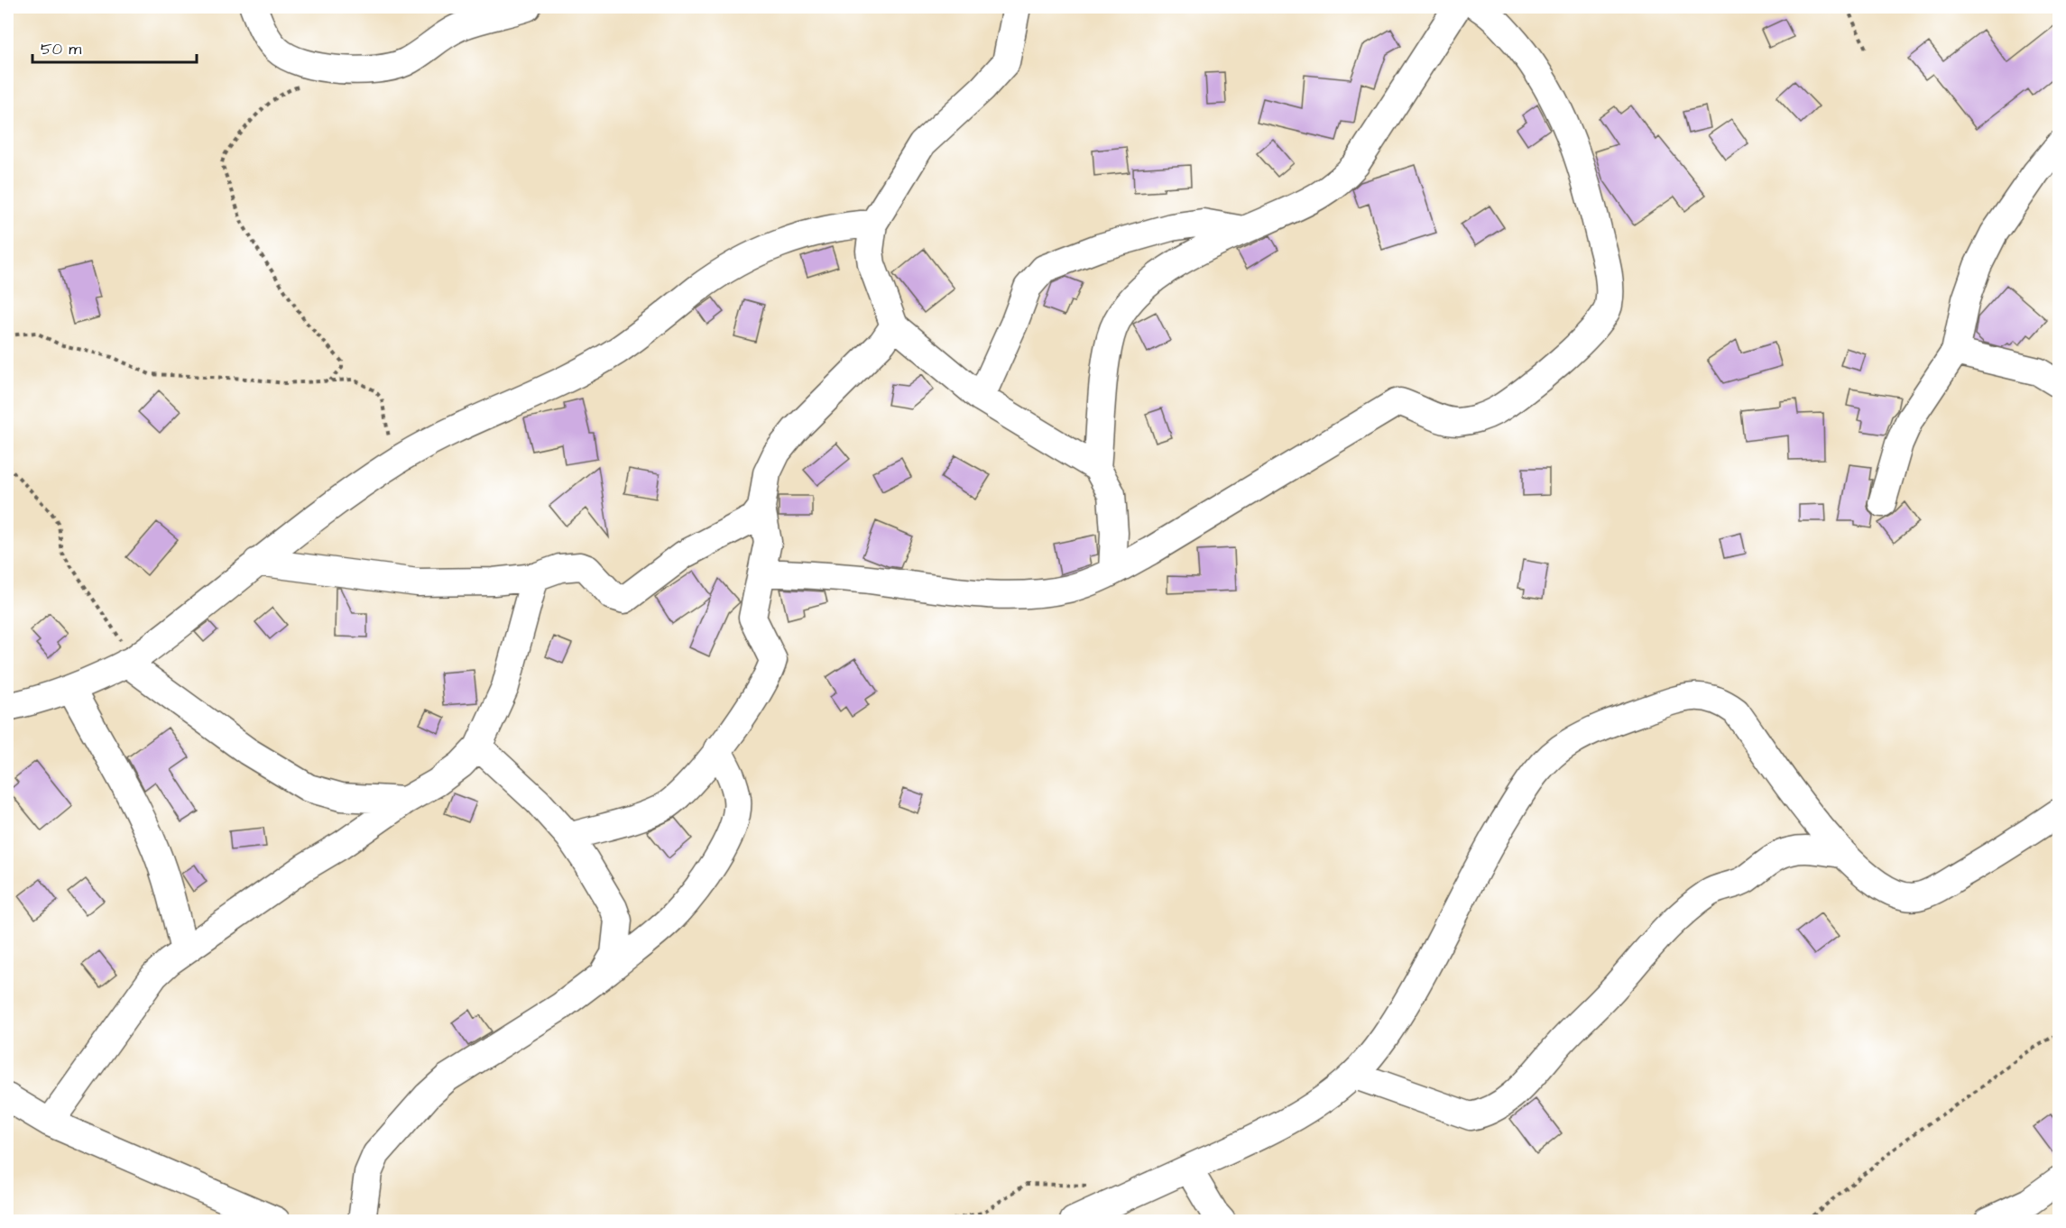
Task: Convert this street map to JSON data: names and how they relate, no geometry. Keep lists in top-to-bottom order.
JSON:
{
  "scale_bar": "50 m"
}
